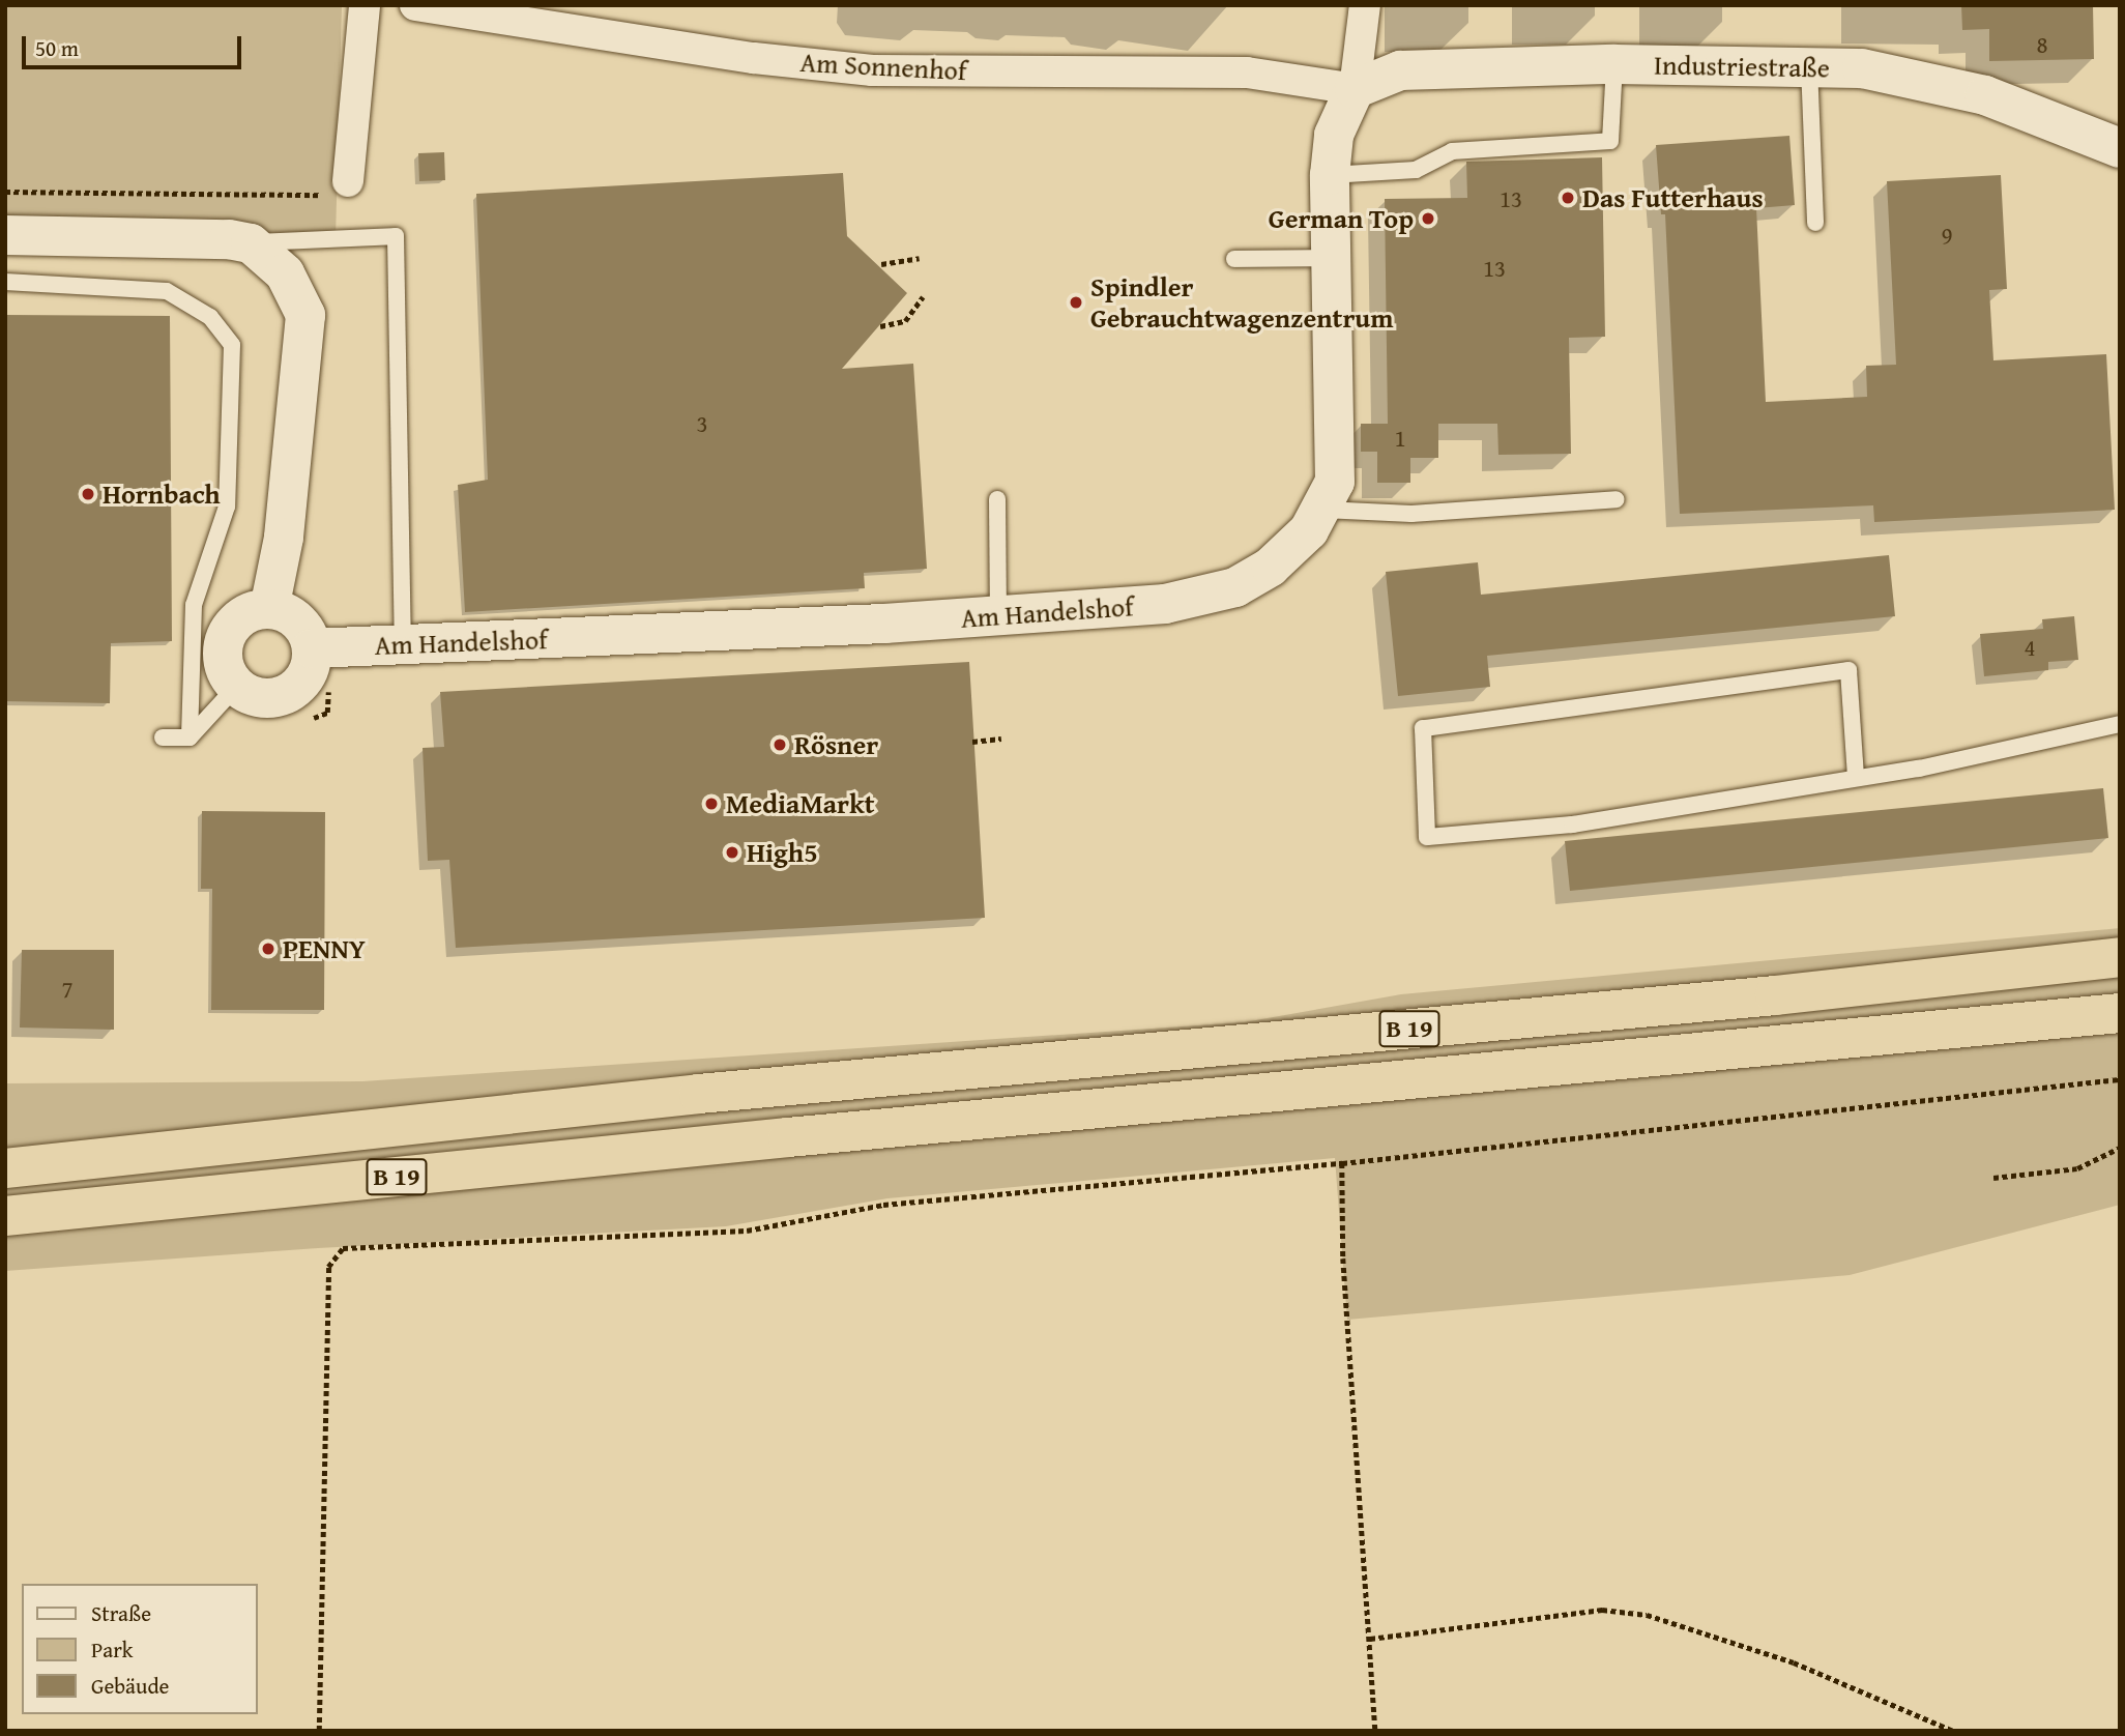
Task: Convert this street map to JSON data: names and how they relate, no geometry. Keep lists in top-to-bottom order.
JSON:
{
  "streets": {
    "highway": ["B 19"],
    "street": ["Am Sonnenhof", "Industriestraße", "Am Handelshof"]
  },
  "crossings": [
    ["Am Sonnenhof", "Industriestraße"],
    ["Am Sonnenhof", "Am Handelshof"],
    ["Industriestraße", "Am Handelshof"]
  ],
  "places": [
    "Das Futterhaus",
    "German Top",
    "Spindler Gebrauchtwagenzentrum",
    "Hornbach",
    "Rösner",
    "MediaMarkt",
    "High5",
    "PENNY"
  ],
  "house_numbers": [
    "8",
    "13",
    "9",
    "13",
    "3",
    "1",
    "4",
    "7"
  ],
  "legend": ["Straße", "Park", "Gebäude"],
  "scale_bar": "50 m"
}
